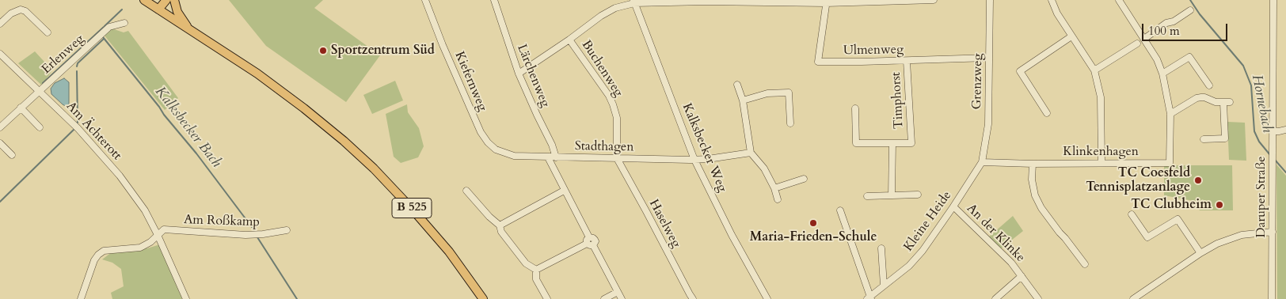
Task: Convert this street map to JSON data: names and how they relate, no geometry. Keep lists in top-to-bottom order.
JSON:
{
  "streets": {
    "main road": ["B 525"],
    "street": [
      "Ulmenweg",
      "Erlenweg",
      "Buchenweg",
      "Lärchenweg",
      "Kiefernweg",
      "Grenzweg",
      "Timphorst",
      "Am Ächterott",
      "Stadthagen",
      "Kalksbecker Weg",
      "Klinkenhagen",
      "Daruper Straße",
      "Am Roßkamp",
      "Kleine Heide",
      "Haselweg",
      "An der Klinke"
    ]
  },
  "crossings": [
    ["Ulmenweg", "Grenzweg"],
    ["Ulmenweg", "Timphorst"],
    ["Erlenweg", "Am Ächterott"],
    ["Buchenweg", "Stadthagen"],
    ["Buchenweg", "Haselweg"],
    ["Lärchenweg", "Stadthagen"],
    ["Kiefernweg", "Stadthagen"],
    ["Grenzweg", "Klinkenhagen"],
    ["Grenzweg", "Kleine Heide"],
    ["Am Ächterott", "Am Roßkamp"],
    ["Stadthagen", "Kalksbecker Weg"],
    ["Stadthagen", "Haselweg"],
    ["Klinkenhagen", "Kleine Heide"],
    ["Kleine Heide", "An der Klinke"]
  ],
  "water": ["Hornebach", "Kalksbecker Bach"],
  "places": [
    "Sportzentrum Süd",
    "TC Coesfeld Tennisplatzanlage",
    "TC Clubheim",
    "Maria-Frieden-Schule"
  ],
  "scale_bar": "100 m"
}
